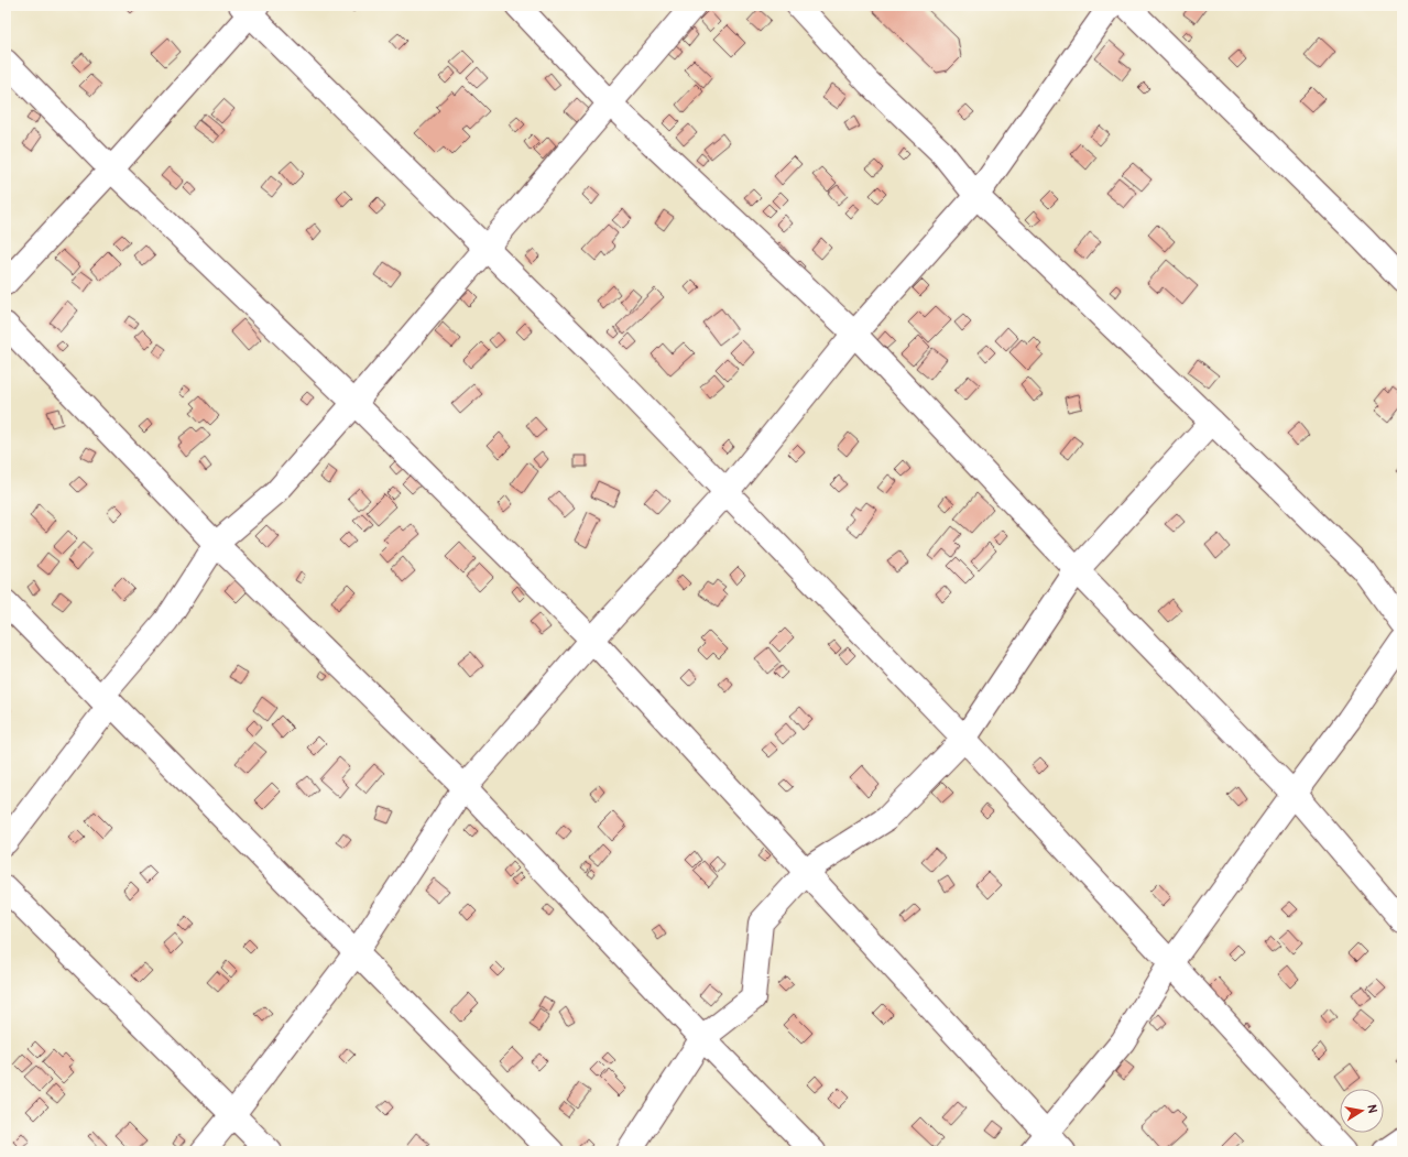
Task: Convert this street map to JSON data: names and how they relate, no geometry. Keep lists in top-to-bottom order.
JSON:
{
  "north": "right"
}
